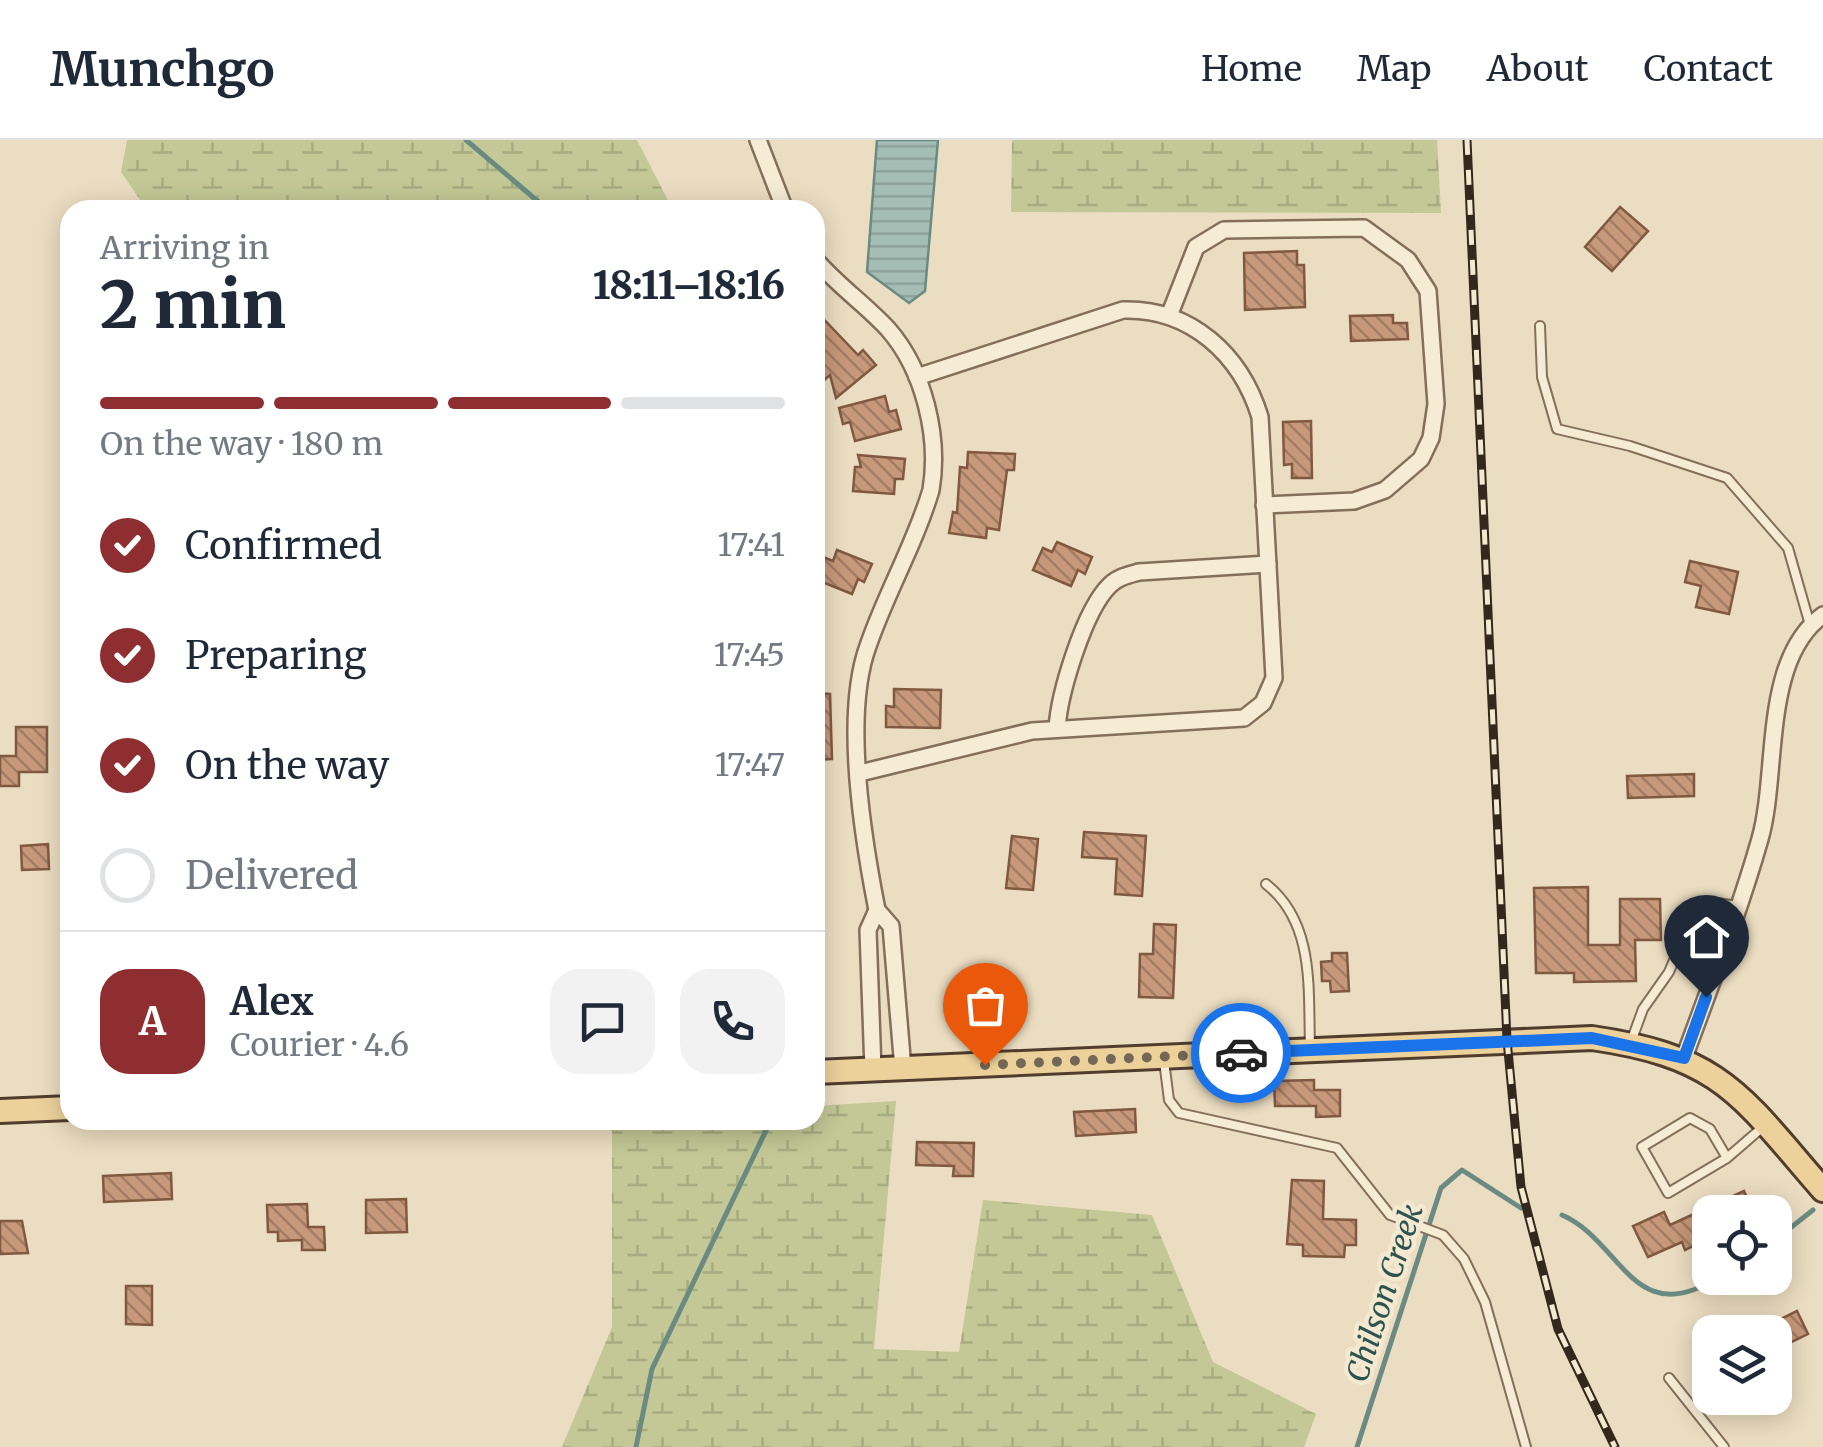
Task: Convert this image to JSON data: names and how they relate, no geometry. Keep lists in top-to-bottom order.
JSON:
{
  "water": ["Chilson Creek"],
  "page": {
    "header": "Munchgo",
    "nav": [
      "Home",
      "Map",
      "About",
      "Contact"
    ],
    "heading": ["2 min", "Arriving in", "18:11–18:16"],
    "panel": ["Alex", "Courier · 4.6"],
    "bar": "On the way · 180 m",
    "list": [
      ["Confirmed", "17:41"],
      ["Preparing", "17:45"],
      ["On the way", "17:47"],
      "Delivered"
    ],
    "round": "A"
  }
}
